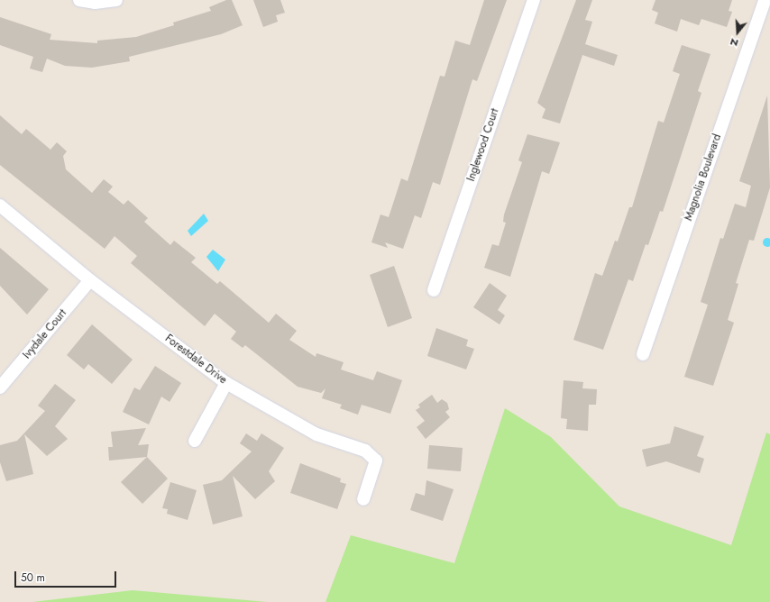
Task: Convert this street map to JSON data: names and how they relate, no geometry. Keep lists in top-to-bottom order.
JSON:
{
  "streets": {
    "street": [
      "Inglewood Court",
      "Magnolia Boulevard",
      "Ivydale Court",
      "Forestdale Drive"
    ]
  },
  "crossings": [
    ["Ivydale Court", "Forestdale Drive"]
  ],
  "scale_bar": "50 m",
  "north": "bottom"
}
